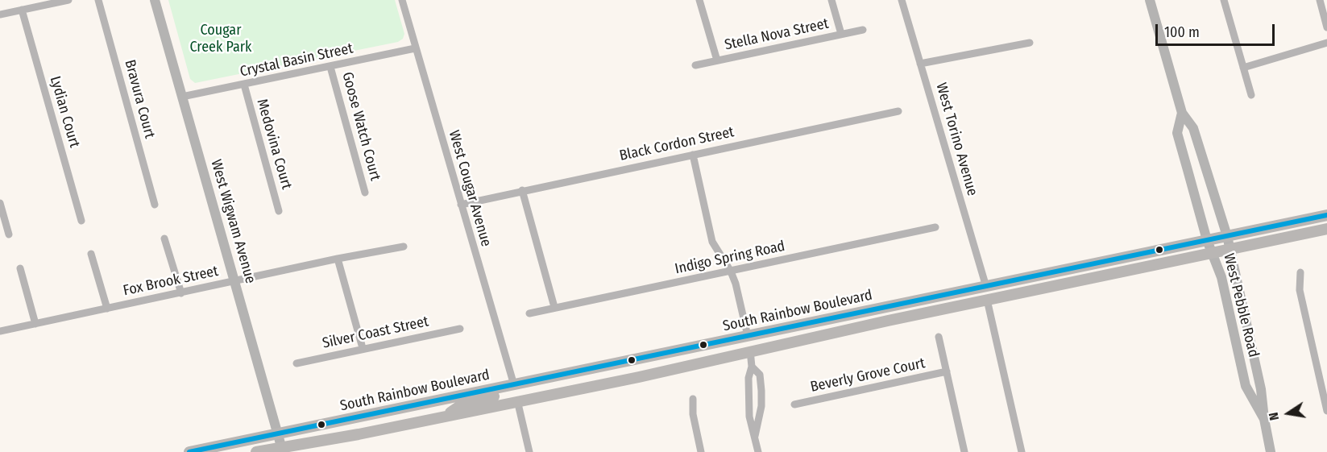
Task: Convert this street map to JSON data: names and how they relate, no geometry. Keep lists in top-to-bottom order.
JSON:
{
  "streets": {
    "main road": ["South Rainbow Boulevard"],
    "street": [
      "Stella Nova Street",
      "Crystal Basin Street",
      "Bravura Court",
      "Lydian Court",
      "Goose Watch Court",
      "West Torino Avenue",
      "Medovina Court",
      "Black Cordon Street",
      "West Cougar Avenue",
      "West Wigwam Avenue",
      "Indigo Spring Road",
      "Fox Brook Street",
      "West Pebble Road",
      "Silver Coast Street",
      "Beverly Grove Court"
    ]
  },
  "crossings": [
    ["Crystal Basin Street", "Goose Watch Court"],
    ["Crystal Basin Street", "Medovina Court"],
    ["Crystal Basin Street", "West Cougar Avenue"],
    ["Crystal Basin Street", "West Wigwam Avenue"],
    ["West Torino Avenue", "South Rainbow Boulevard"],
    ["Black Cordon Street", "West Cougar Avenue"],
    ["West Cougar Avenue", "South Rainbow Boulevard"],
    ["West Wigwam Avenue", "Fox Brook Street"],
    ["West Wigwam Avenue", "South Rainbow Boulevard"],
    ["West Pebble Road", "South Rainbow Boulevard"]
  ],
  "parks": ["Cougar Creek Park"],
  "scale_bar": "100 m",
  "north": "left"
}
